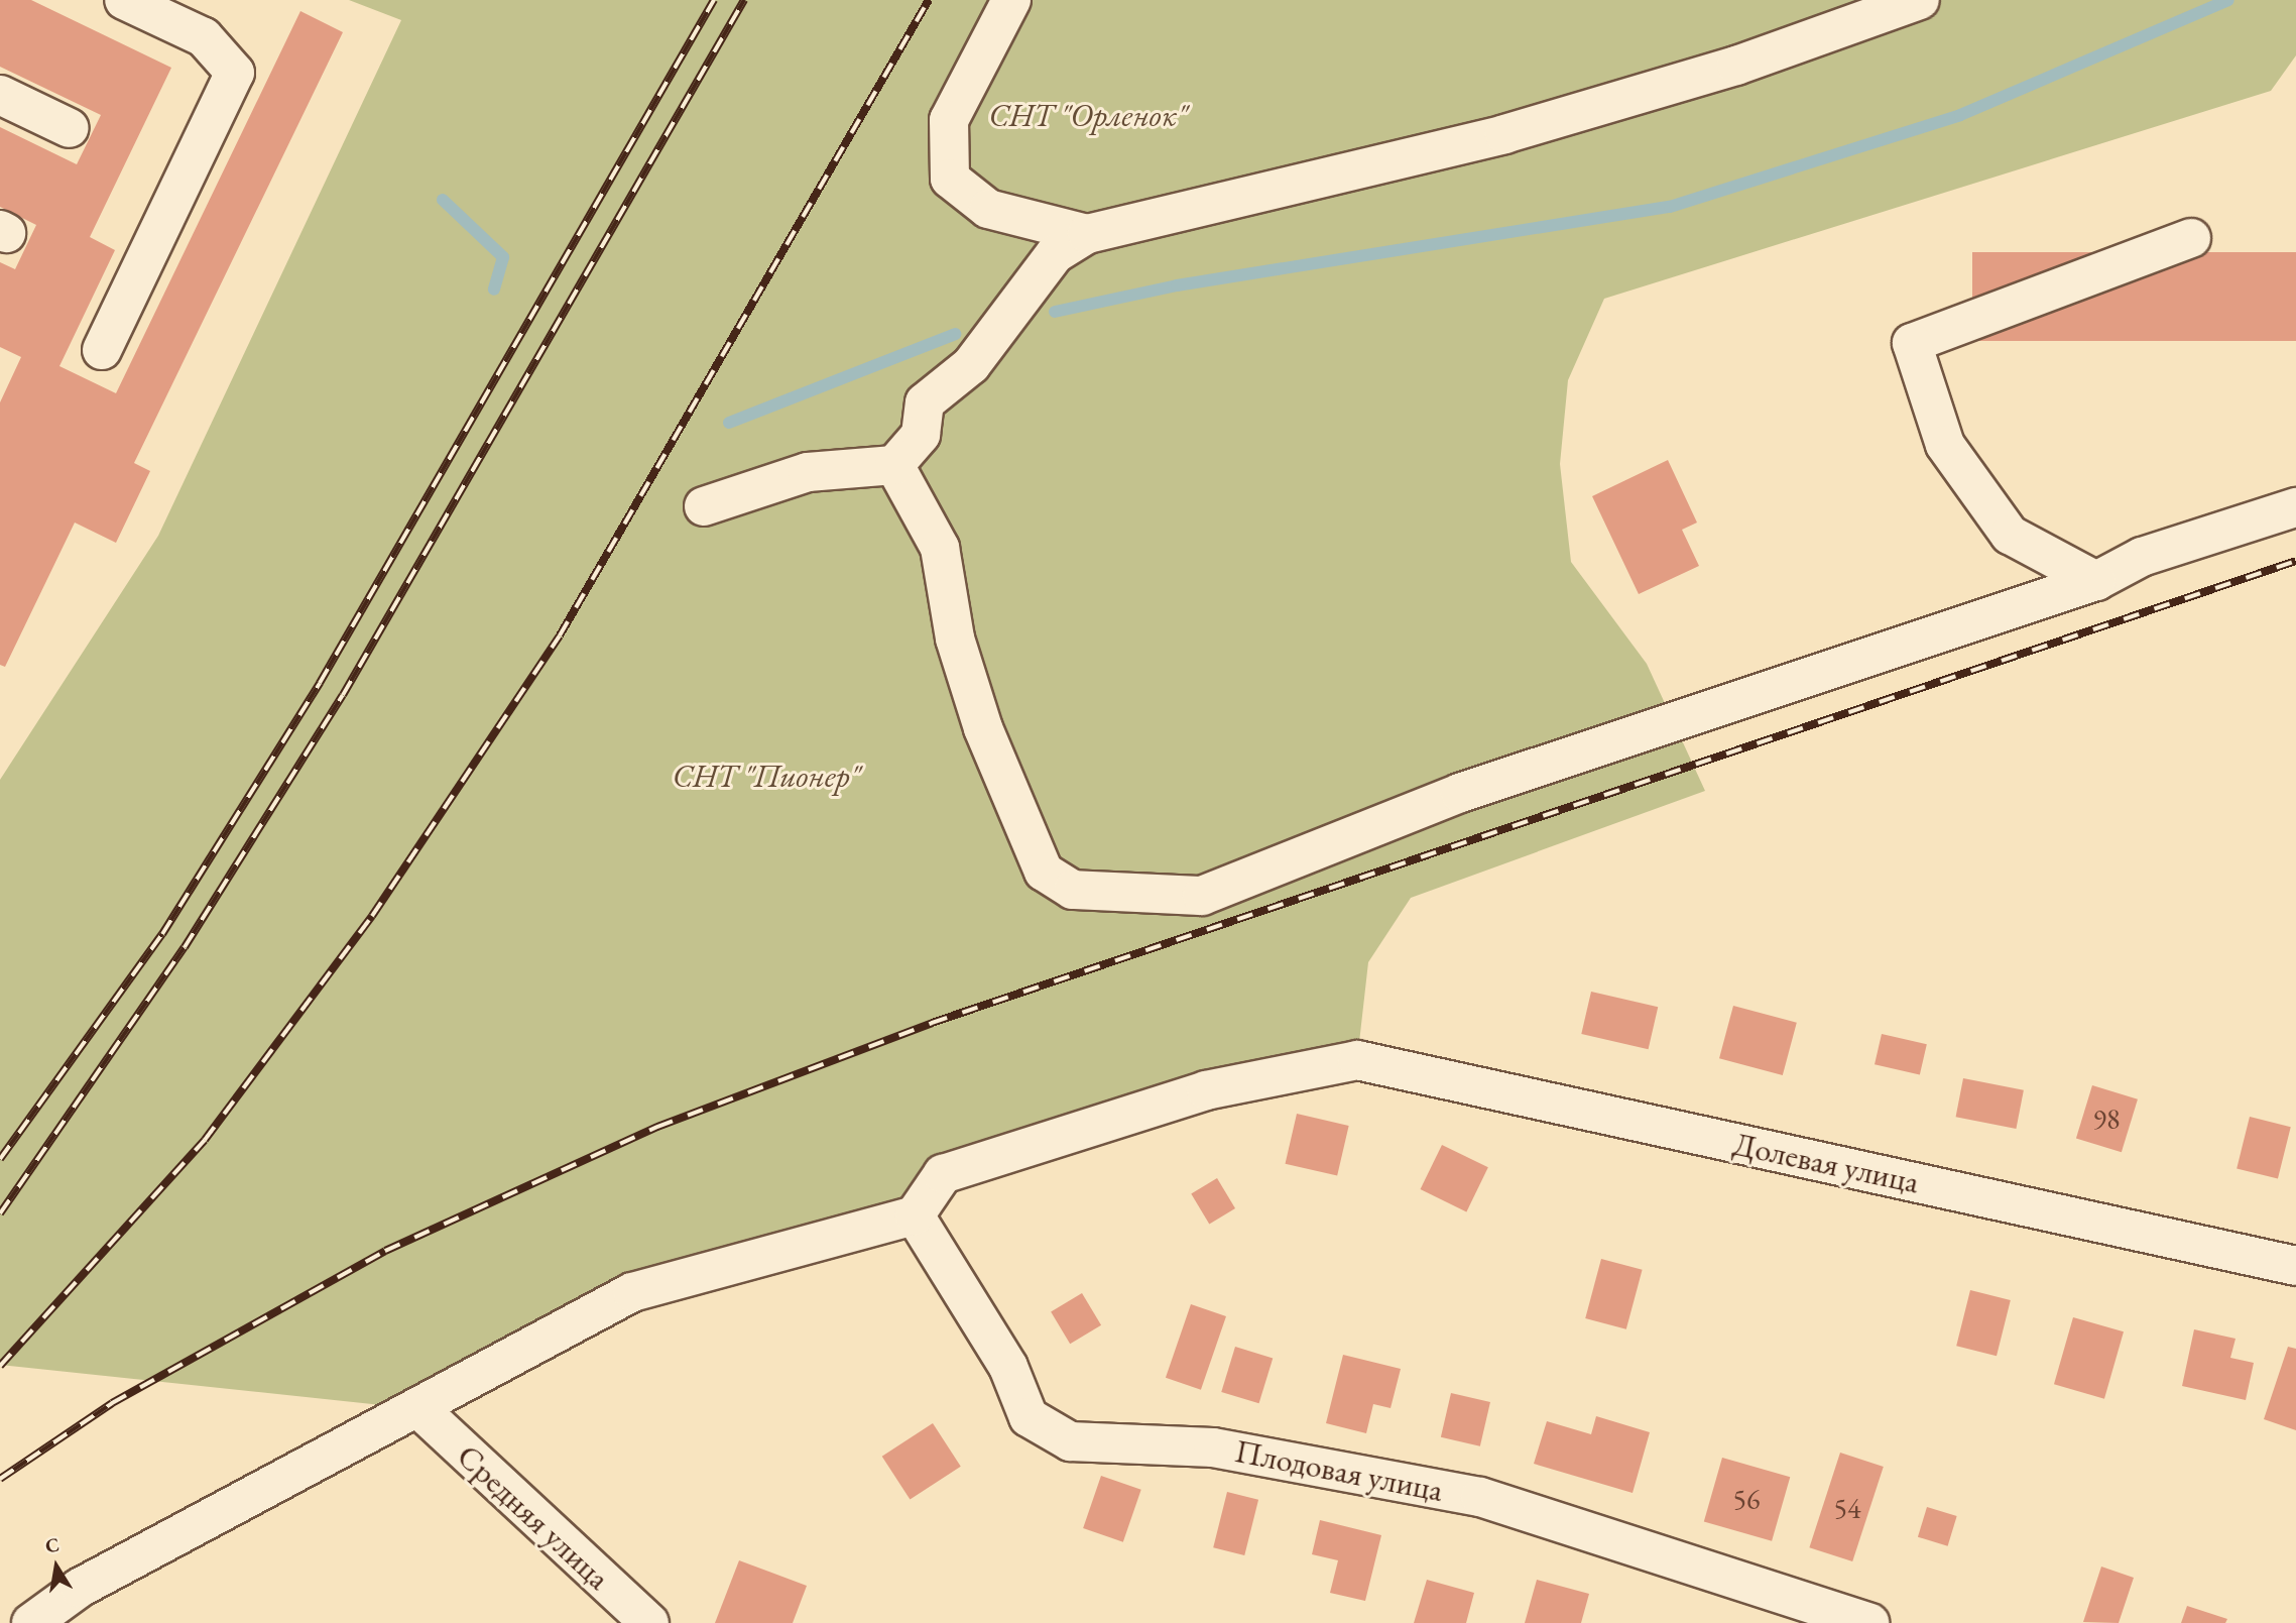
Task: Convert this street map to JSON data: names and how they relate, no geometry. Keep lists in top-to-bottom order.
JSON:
{
  "streets": {
    "street": ["Долевая улица", "Плодовая улица", "Средняя улица"]
  },
  "crossings": [
    ["Долевая улица", "Плодовая улица"]
  ],
  "parks": ["СНТ \"Орленок\"", "СНТ \"Пионер\""],
  "house_numbers": ["98", "56", "54"],
  "north": "top"
}
